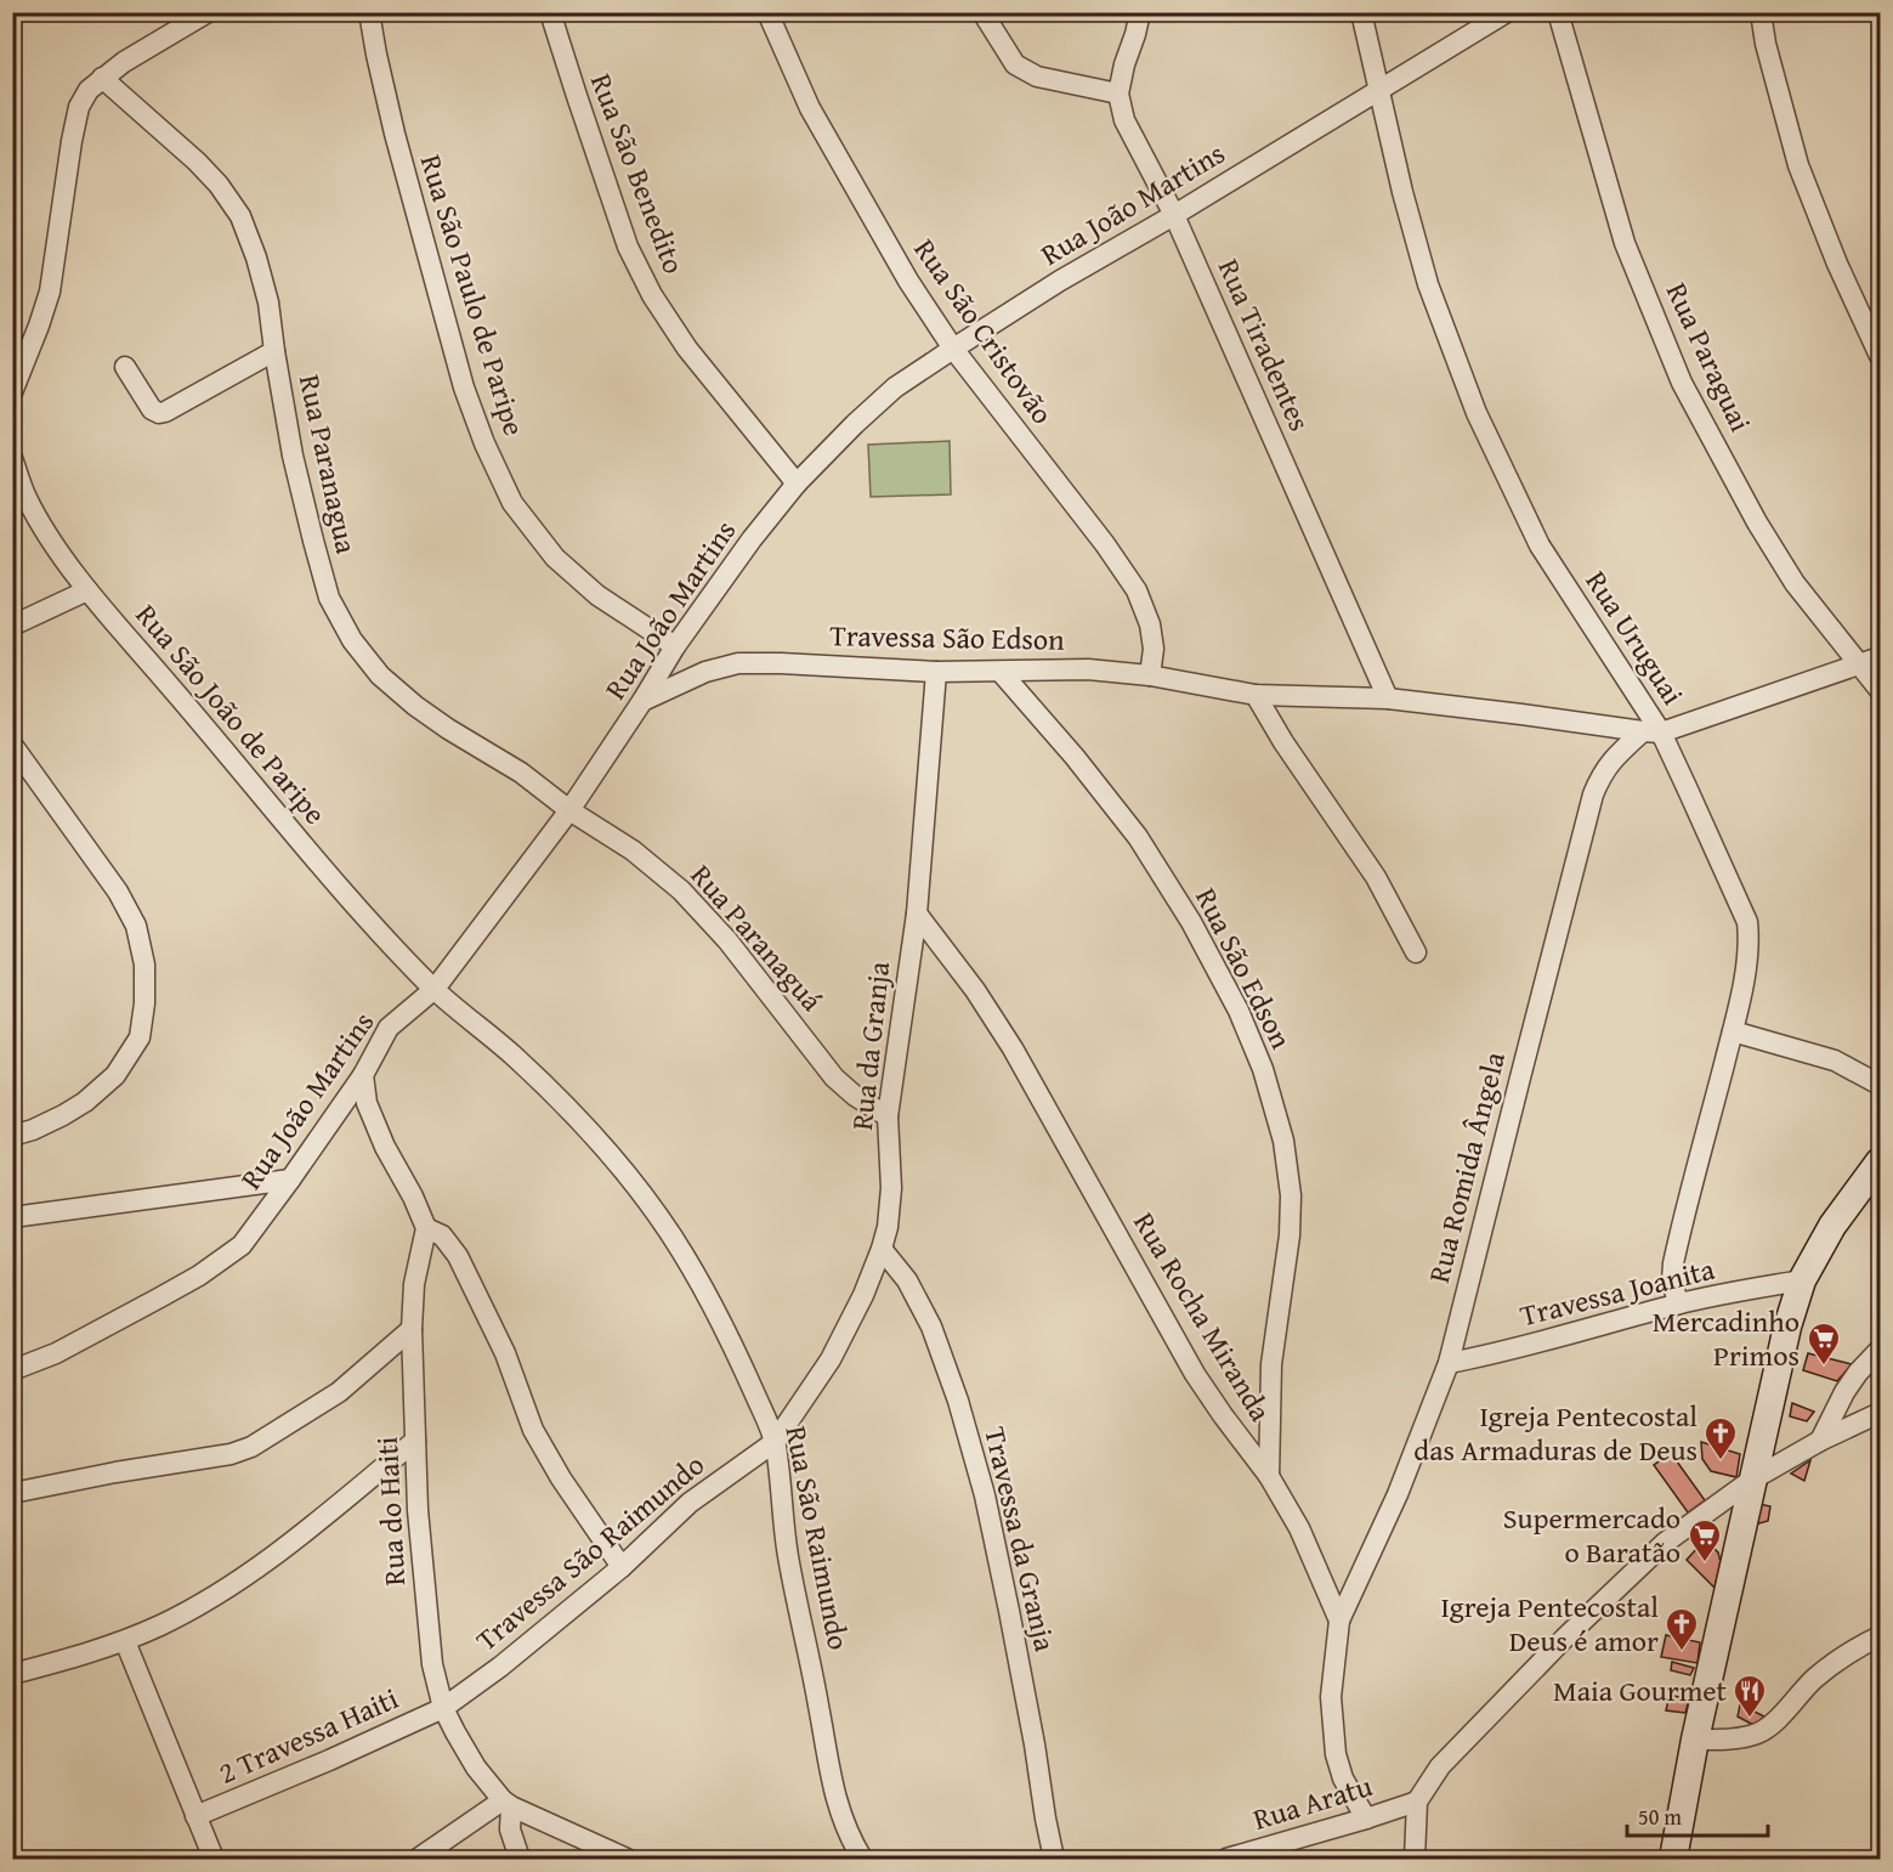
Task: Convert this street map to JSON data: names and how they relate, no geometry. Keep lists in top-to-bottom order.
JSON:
{
  "streets": {
    "street": [
      "Rua São Benedito",
      "Rua João Martins",
      "Rua São Paulo de Paripe",
      "Rua São Cristovão",
      "Rua Tiradentes",
      "Rua Paraguai",
      "Rua Paranagua",
      "Travessa São Edson",
      "Rua Uruguai",
      "Rua São João de Paripe",
      "Rua Paranaguá",
      "Rua São Edson",
      "Rua da Granja",
      "Rua Romida Ângela",
      "Travessa Joanita",
      "Rua Rocha Miranda",
      "Rua do Haiti",
      "Rua São Raimundo",
      "Travessa da Granja",
      "Travessa São Raimundo",
      "2 Travessa Haiti",
      "Rua Aratu"
    ]
  },
  "crossings": [
    ["Rua São Benedito", "Rua João Martins"],
    ["Rua João Martins", "Rua São Paulo de Paripe"],
    ["Rua João Martins", "Rua São Cristovão"],
    ["Rua João Martins", "Rua Tiradentes"],
    ["Rua João Martins", "Rua Paranagua"],
    ["Rua João Martins", "Travessa São Edson"],
    ["Rua João Martins", "Rua Uruguai"],
    ["Rua João Martins", "Rua São João de Paripe"],
    ["Rua João Martins", "Rua Paranaguá"],
    ["Rua João Martins", "Rua São Raimundo"],
    ["Rua São Cristovão", "Travessa São Edson"],
    ["Rua Tiradentes", "Travessa São Edson"],
    ["Rua Paranagua", "Rua Paranaguá"],
    ["Travessa São Edson", "Rua Uruguai"],
    ["Travessa São Edson", "Rua São Edson"],
    ["Travessa São Edson", "Rua da Granja"],
    ["Travessa São Edson", "Rua Romida Ângela"],
    ["Rua Uruguai", "Rua Romida Ângela"],
    ["Rua Uruguai", "Travessa Joanita"],
    ["Rua São João de Paripe", "Rua São Raimundo"],
    ["Rua Paranaguá", "Rua da Granja"],
    ["Rua São Edson", "Rua Rocha Miranda"],
    ["Rua da Granja", "Rua Rocha Miranda"],
    ["Rua da Granja", "Rua São Raimundo"],
    ["Rua da Granja", "Travessa da Granja"],
    ["Rua da Granja", "Travessa São Raimundo"],
    ["Rua Romida Ângela", "Travessa Joanita"],
    ["Rua Romida Ângela", "Rua Rocha Miranda"],
    ["Rua Rocha Miranda", "Rua Aratu"],
    ["Rua do Haiti", "Travessa São Raimundo"],
    ["Rua do Haiti", "2 Travessa Haiti"],
    ["Rua São Raimundo", "Travessa São Raimundo"],
    ["Travessa São Raimundo", "2 Travessa Haiti"]
  ],
  "places": {
    "supermarket": ["Mercadinho Primos", "Supermercado o Baratão"],
    "church": ["Igreja Pentecostal das Armaduras de Deus", "Igreja Pentecostal Deus é amor"],
    "restaurant": ["Maia Gourmet"]
  },
  "scale_bar": "50 m"
}
